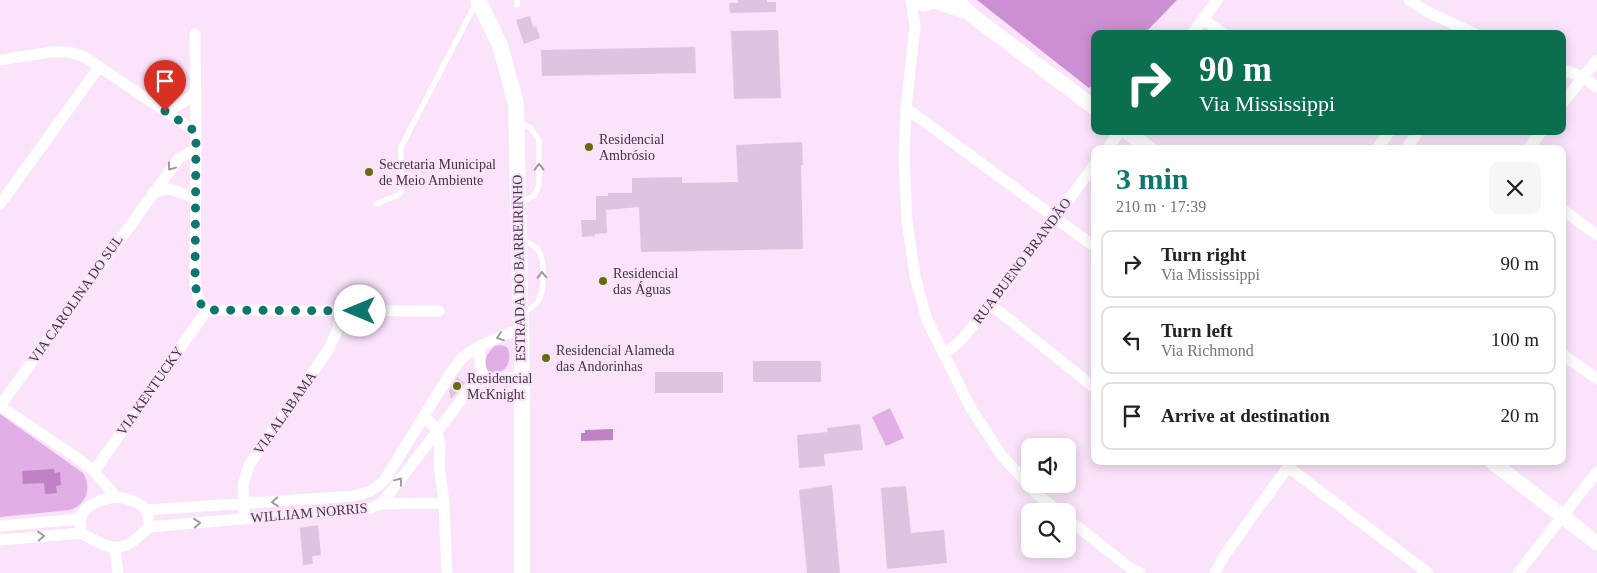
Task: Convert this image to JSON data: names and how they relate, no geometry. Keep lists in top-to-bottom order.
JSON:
{
  "streets": {
    "main road": ["ESTRADA DO BARREIRINHO"],
    "street": [
      "RUA BUENO BRANDÃO",
      "VIA CAROLINA DO SUL",
      "VIA KENTUCKY",
      "VIA ALABAMA",
      "WILLIAM NORRIS"
    ]
  },
  "crossings": [
    ["ESTRADA DO BARREIRINHO", "WILLIAM NORRIS"],
    ["VIA ALABAMA", "WILLIAM NORRIS"]
  ],
  "places": [
    "Residencial Ambrósio",
    "Secretaria Municipal de Meio Ambiente",
    "Residencial das Águas",
    "Residencial Alameda das Andorinhas",
    "Residencial McKnight"
  ],
  "page": {
    "turn": ["90 m", "Via Mississippi"],
    "heading": ["3 min", "210 m · 17:39"],
    "list": [
      {
        "name": "Turn right",
        "note": "Via Mississippi",
        "value": "90 m"
      },
      {
        "name": "Turn left",
        "note": "Via Richmond",
        "value": "100 m"
      },
      {
        "name": "Arrive at destination",
        "value": "20 m"
      }
    ]
  }
}
